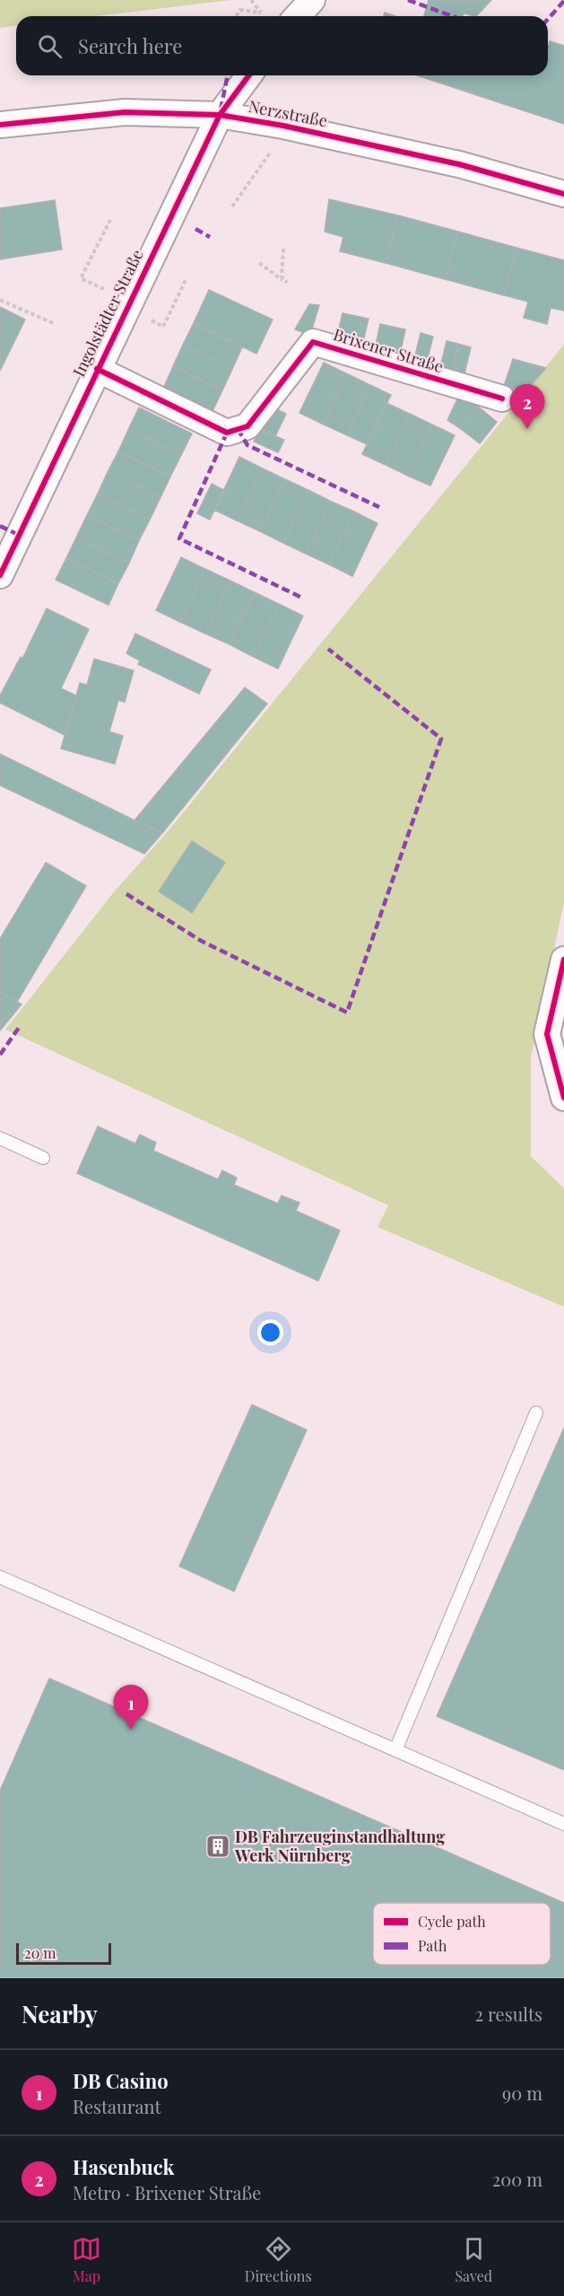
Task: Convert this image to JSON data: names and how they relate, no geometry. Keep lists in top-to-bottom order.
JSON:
{
  "streets": {
    "street": ["Nerzstraße", "Ingolstädter Straße", "Brixener Straße"]
  },
  "crossings": [
    ["Nerzstraße", "Ingolstädter Straße"],
    ["Ingolstädter Straße", "Brixener Straße"]
  ],
  "places": {
    "building": ["DB Fahrzeuginstandhaltung Werk Nürnberg"]
  },
  "legend": ["Cycle path", "Path"],
  "scale_bar": "20 m",
  "page": {
    "search": "Search here",
    "pins": ["2", "1"],
    "scale": "20 m",
    "heading": ["Nearby", "2 results"],
    "list": [
      {
        "mark": "1",
        "name": "DB Casino",
        "note": "Restaurant",
        "value": "90 m"
      },
      {
        "mark": "2",
        "name": "Hasenbuck",
        "note": "Metro · Brixener Straße",
        "value": "200 m"
      }
    ],
    "nav": ["Map", "Directions", "Saved"]
  }
}
